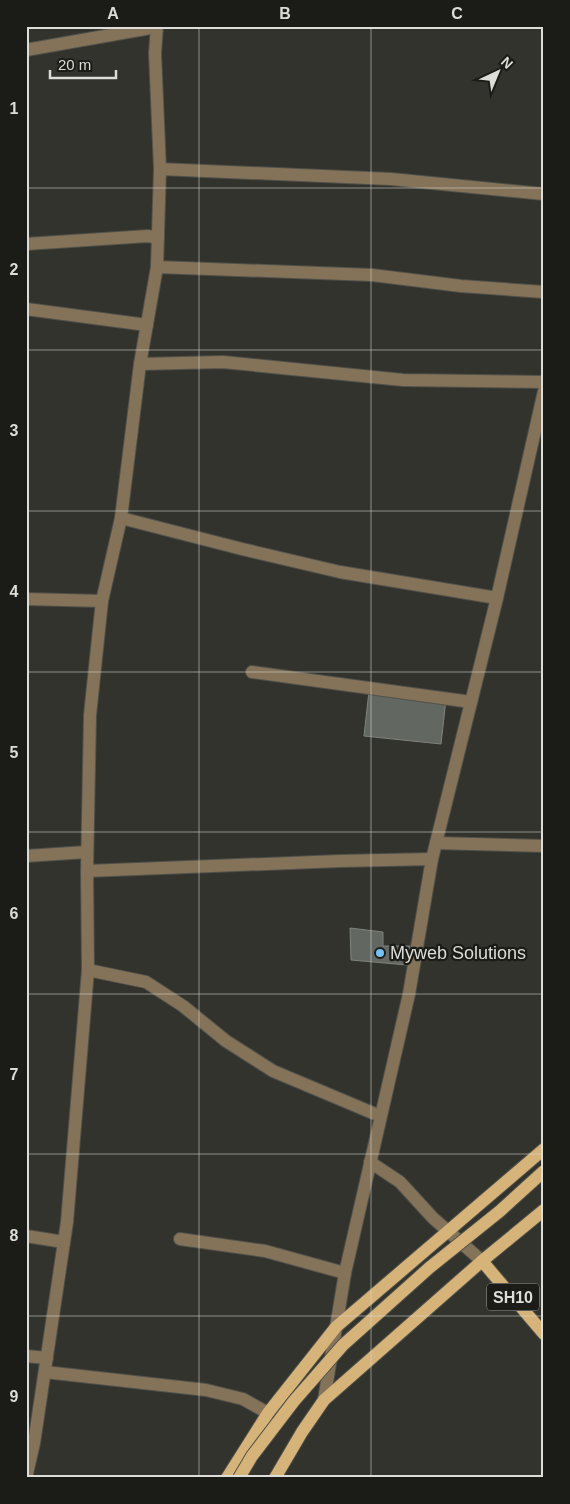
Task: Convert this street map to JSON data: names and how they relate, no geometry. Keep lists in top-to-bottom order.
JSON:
{
  "streets": {
    "main road": ["SH10"]
  },
  "places": ["Myweb Solutions"],
  "scale_bar": "20 m",
  "north": "top right",
  "grid": {
    "columns": ["A", "B", "C"],
    "rows": [
      "1",
      "2",
      "3",
      "4",
      "5",
      "6",
      "7",
      "8",
      "9"
    ]
  }
}
